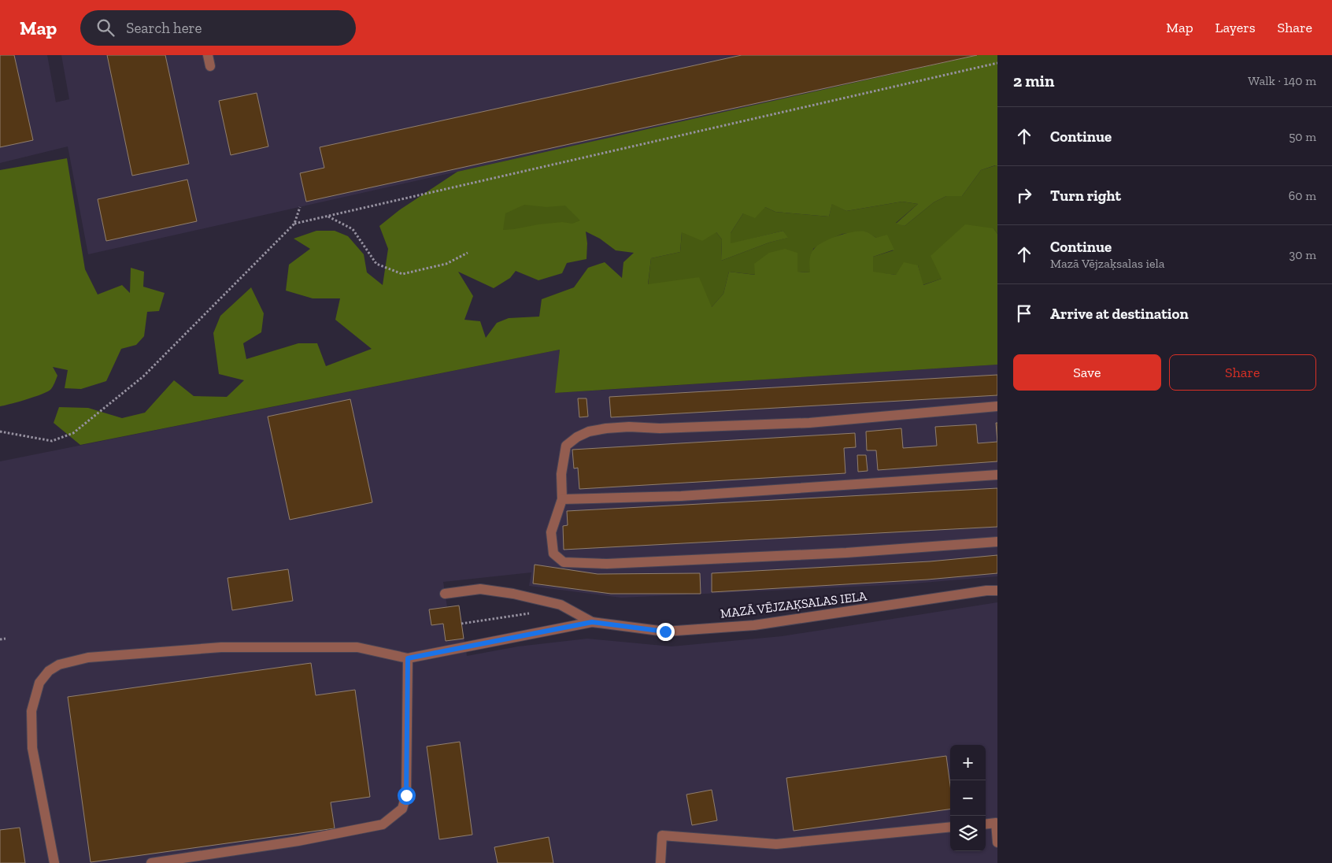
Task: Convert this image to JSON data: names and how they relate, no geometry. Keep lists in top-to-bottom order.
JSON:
{
  "streets": {
    "street": ["MAZĀ VĒJZAĶSALAS IELA"]
  },
  "page": {
    "header": "Map",
    "search": "Search here",
    "nav": ["Map", "Layers", "Share"],
    "heading": ["2 min", "Walk · 140 m"],
    "list": [
      ["Continue", "50 m"],
      ["Turn right", "60 m"],
      ["Continue", "Mazā Vējzaķsalas iela", "30 m"],
      "Arrive at destination"
    ],
    "buttons": ["Save", "Share"],
    "map_buttons": ["+", "−"]
  }
}
